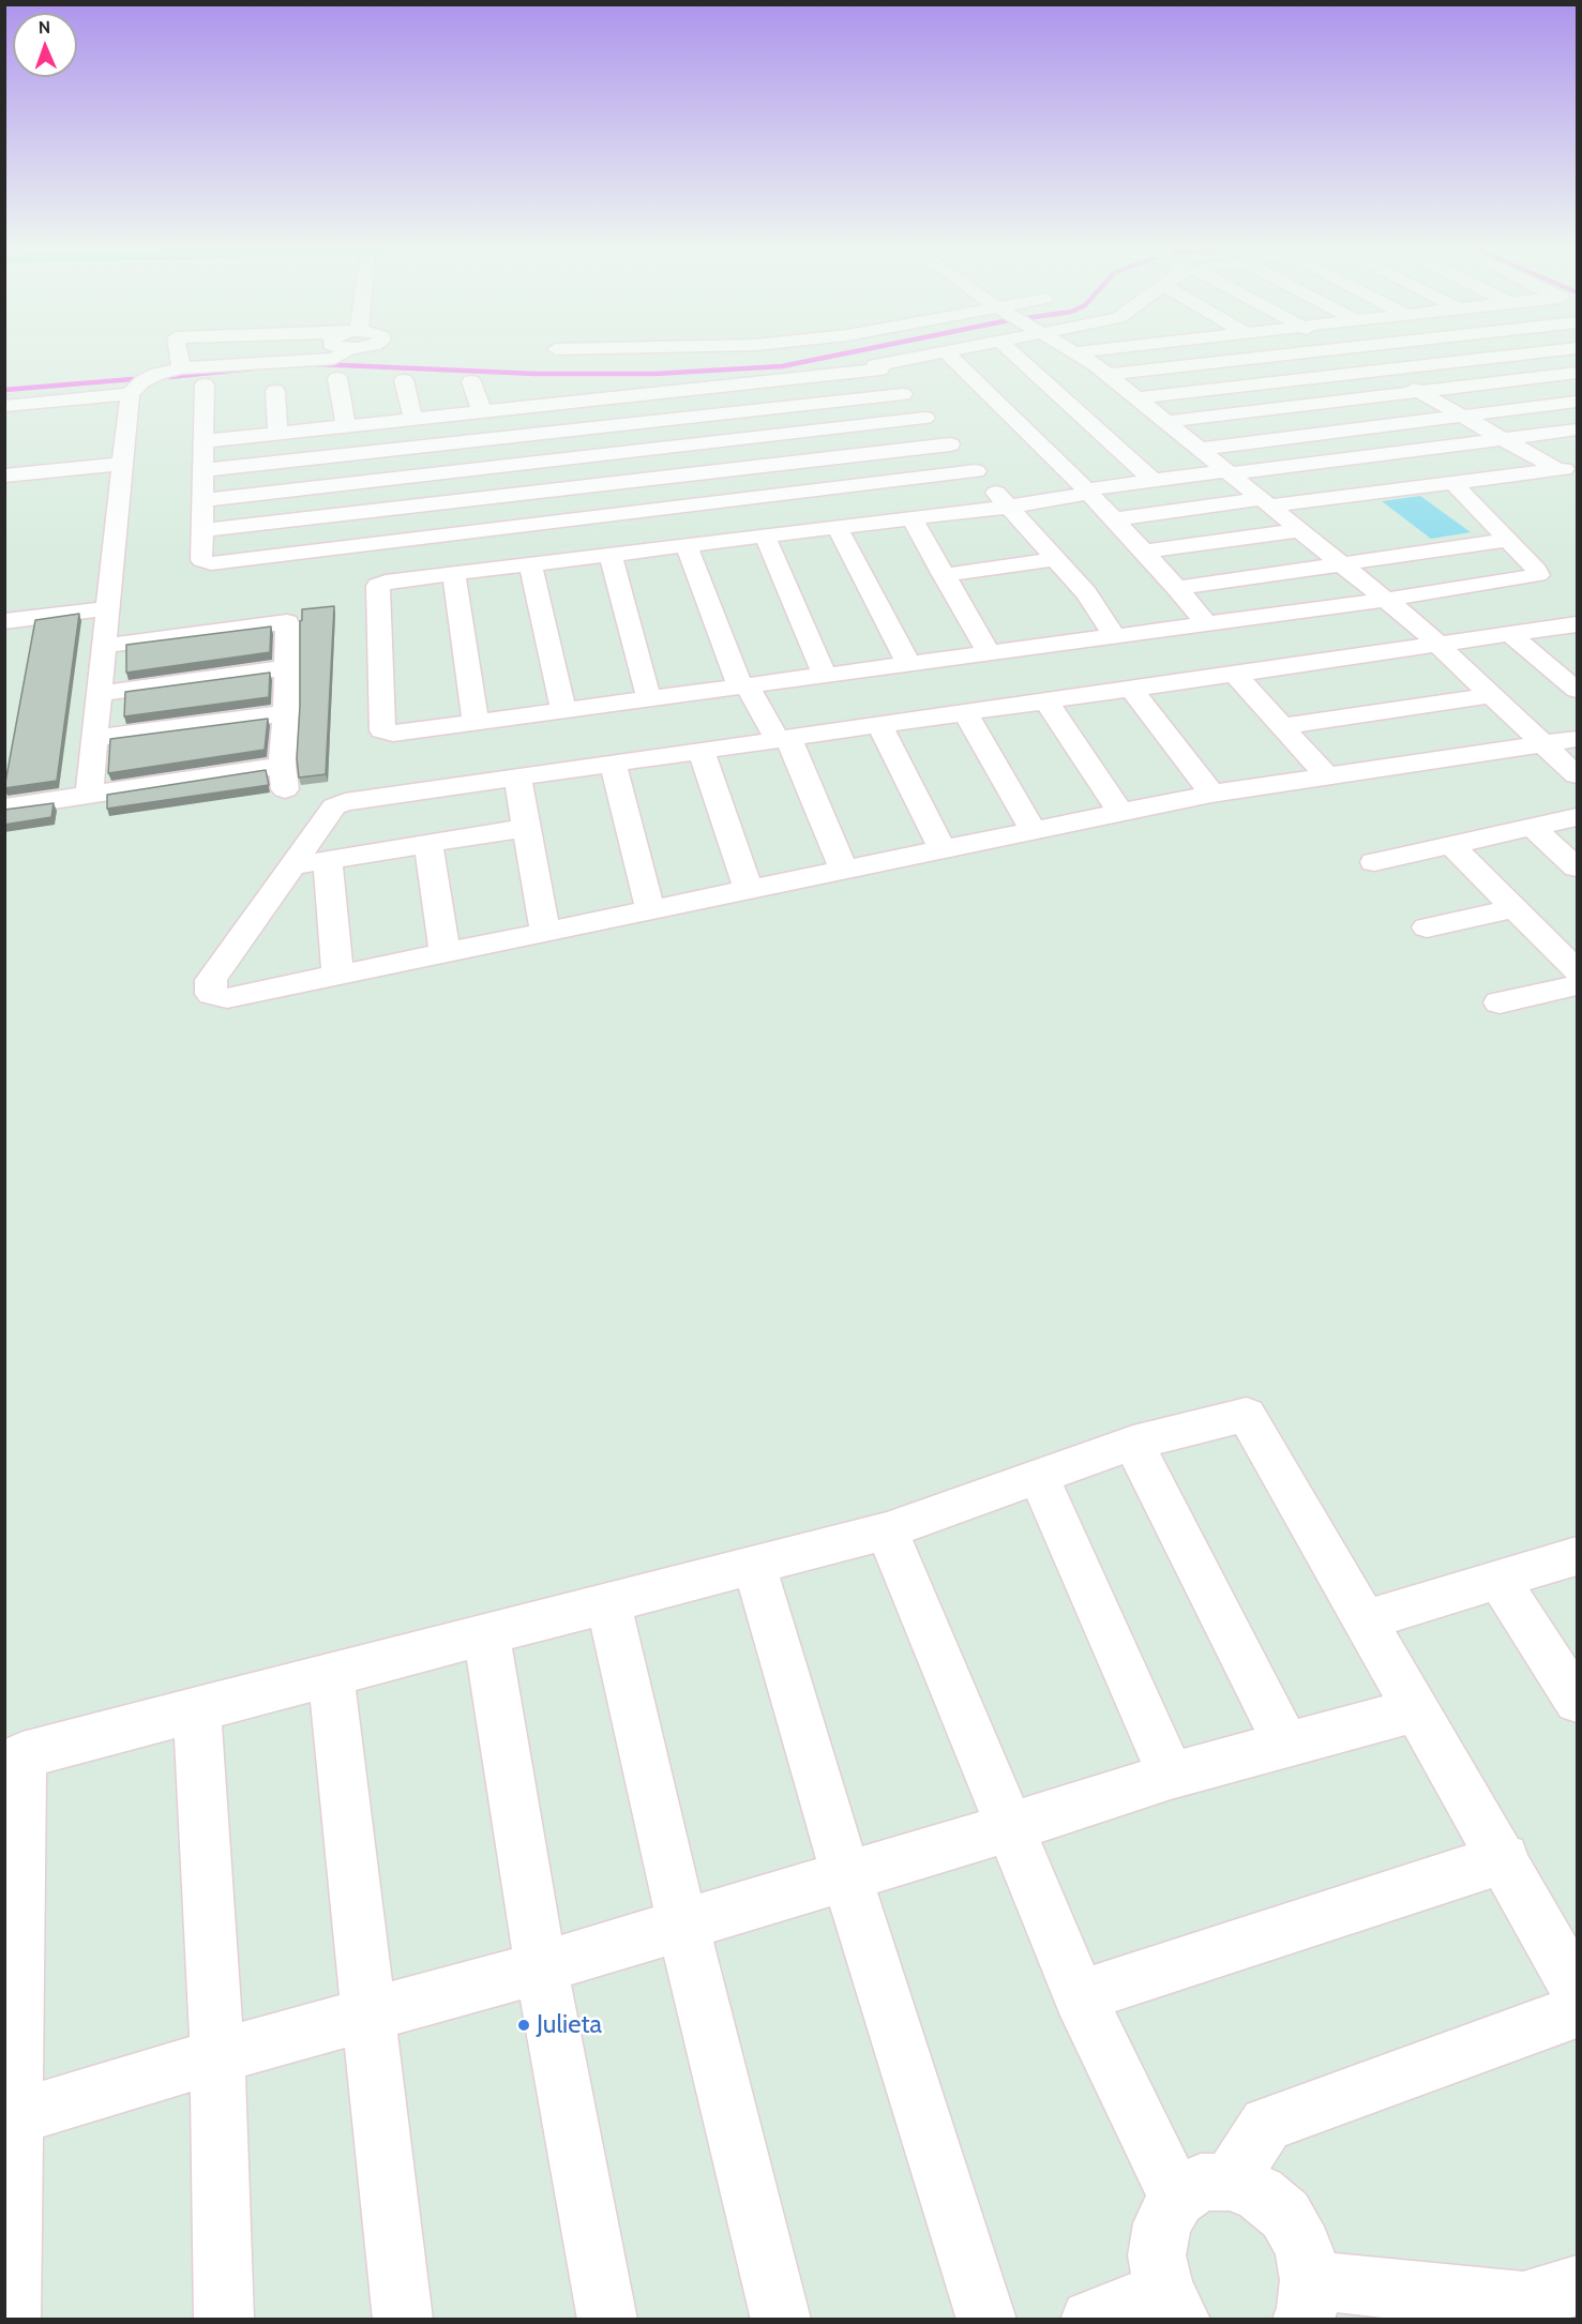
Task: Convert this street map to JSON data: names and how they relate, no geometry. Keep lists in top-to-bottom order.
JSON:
{
  "places": ["Julieta"],
  "north": "top"
}
